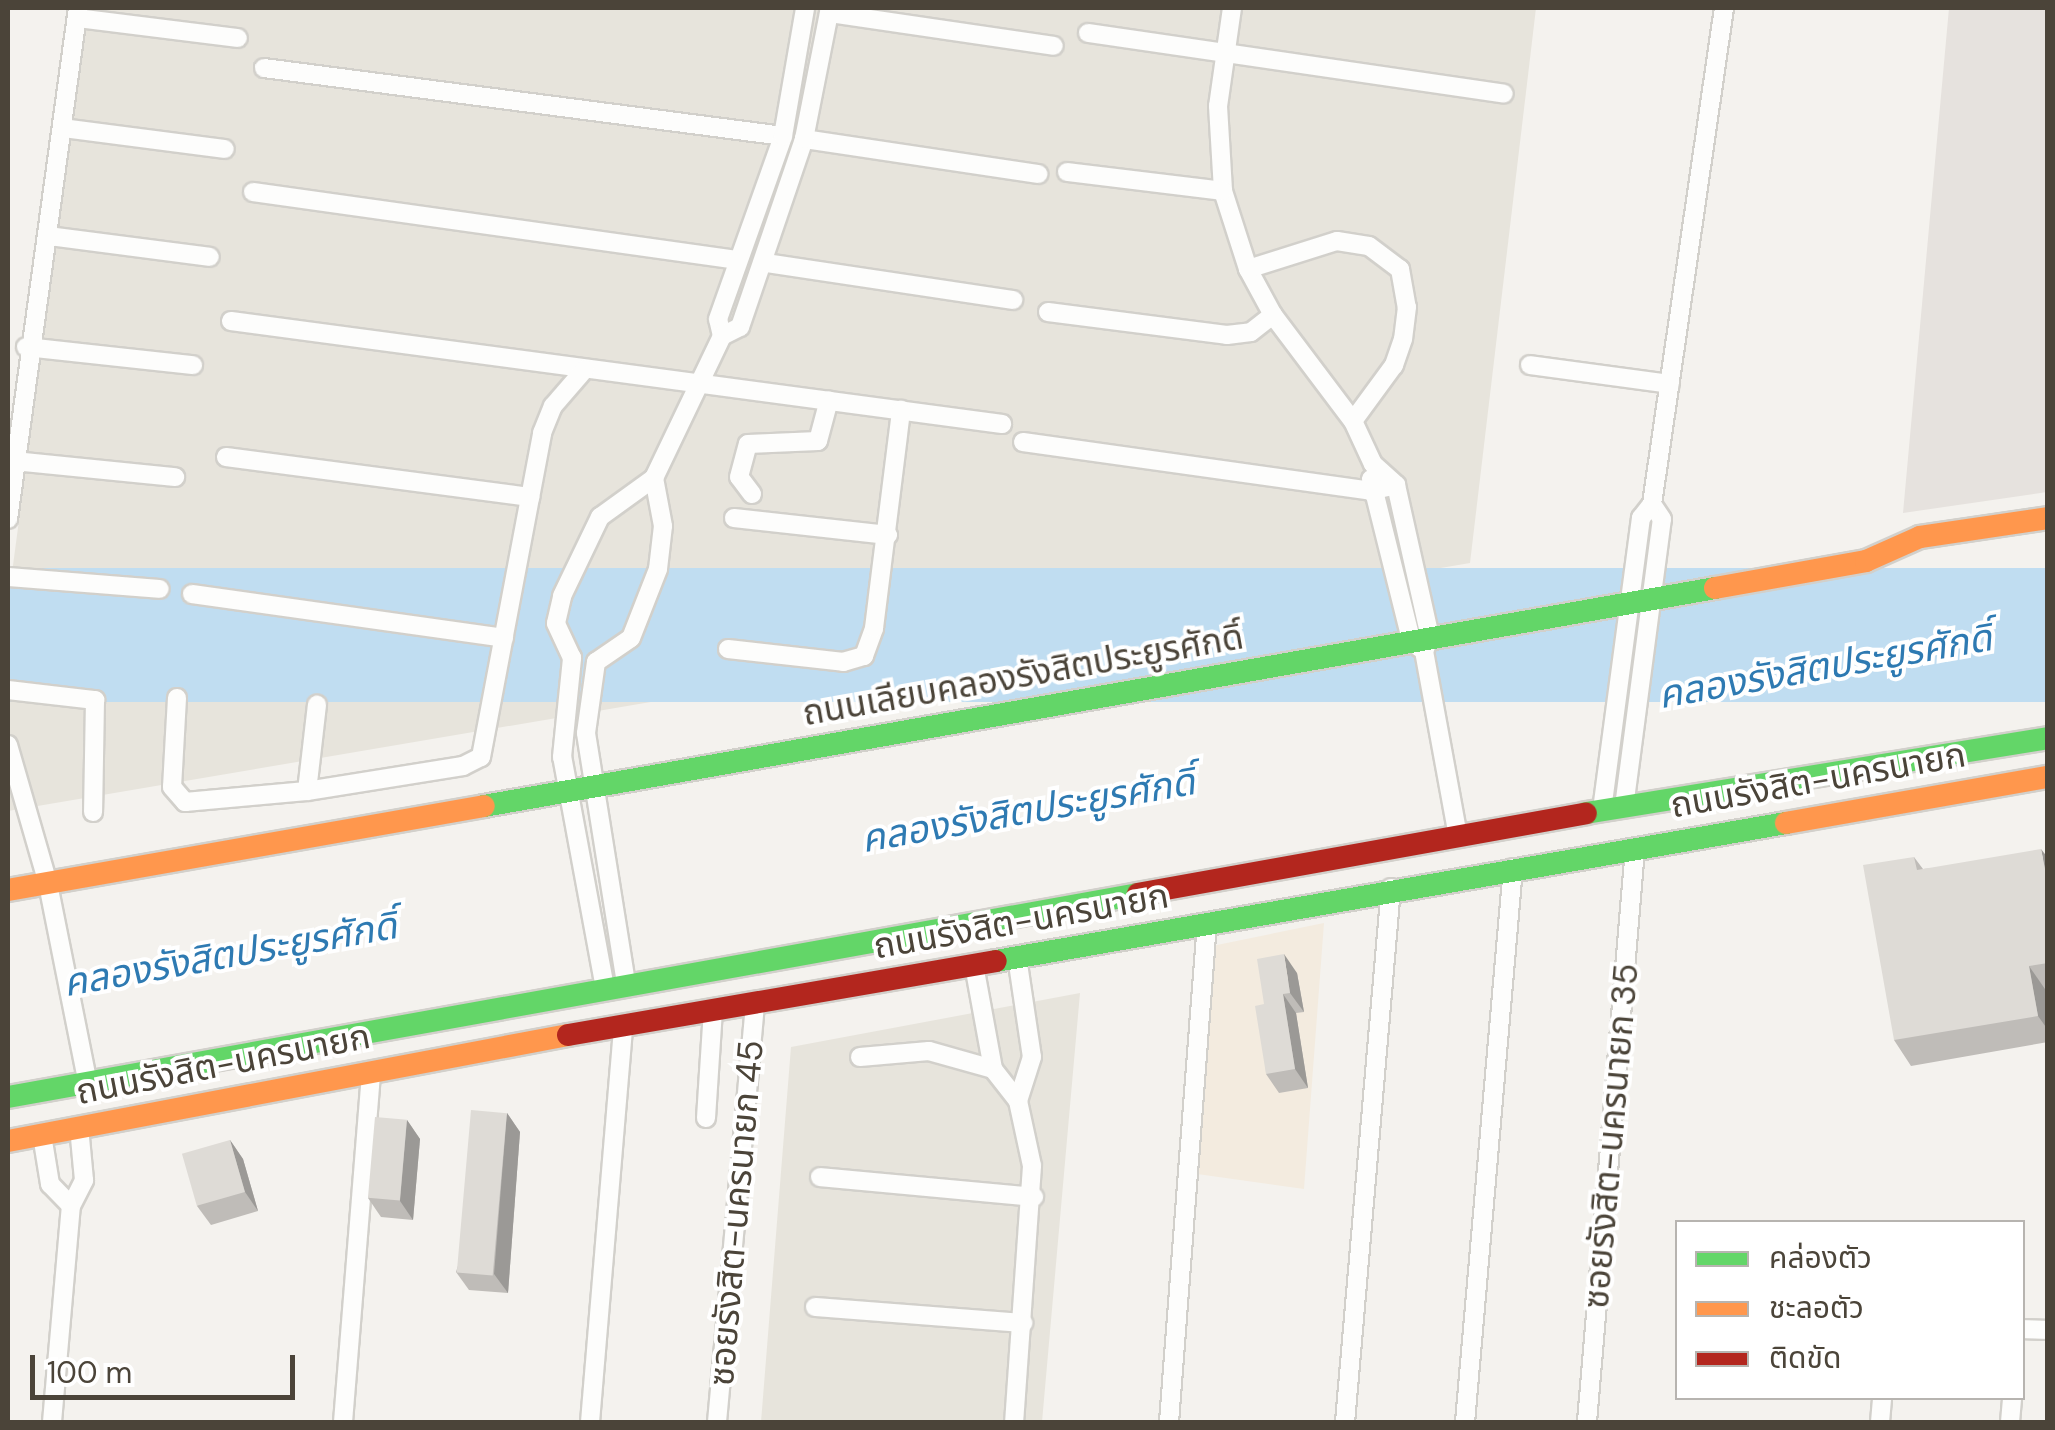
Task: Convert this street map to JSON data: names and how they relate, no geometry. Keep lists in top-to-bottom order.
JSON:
{
  "streets": {
    "main road": ["ถนนเลียบคลองรังสิตประยูรศักดิ์", "ถนนรังสิต-นครนายก"],
    "street": ["ซอยรังสิต-นครนายก 35", "ซอยรังสิต-นครนายก 45"]
  },
  "crossings": [
    ["ถนนรังสิต-นครนายก", "ซอยรังสิต-นครนายก 35"],
    ["ถนนรังสิต-นครนายก", "ซอยรังสิต-นครนายก 45"]
  ],
  "water": ["คลองรังสิตประยูรศักดิ์"],
  "legend": ["คล่องตัว", "ชะลอตัว", "ติดขัด"],
  "scale_bar": "100 m"
}
